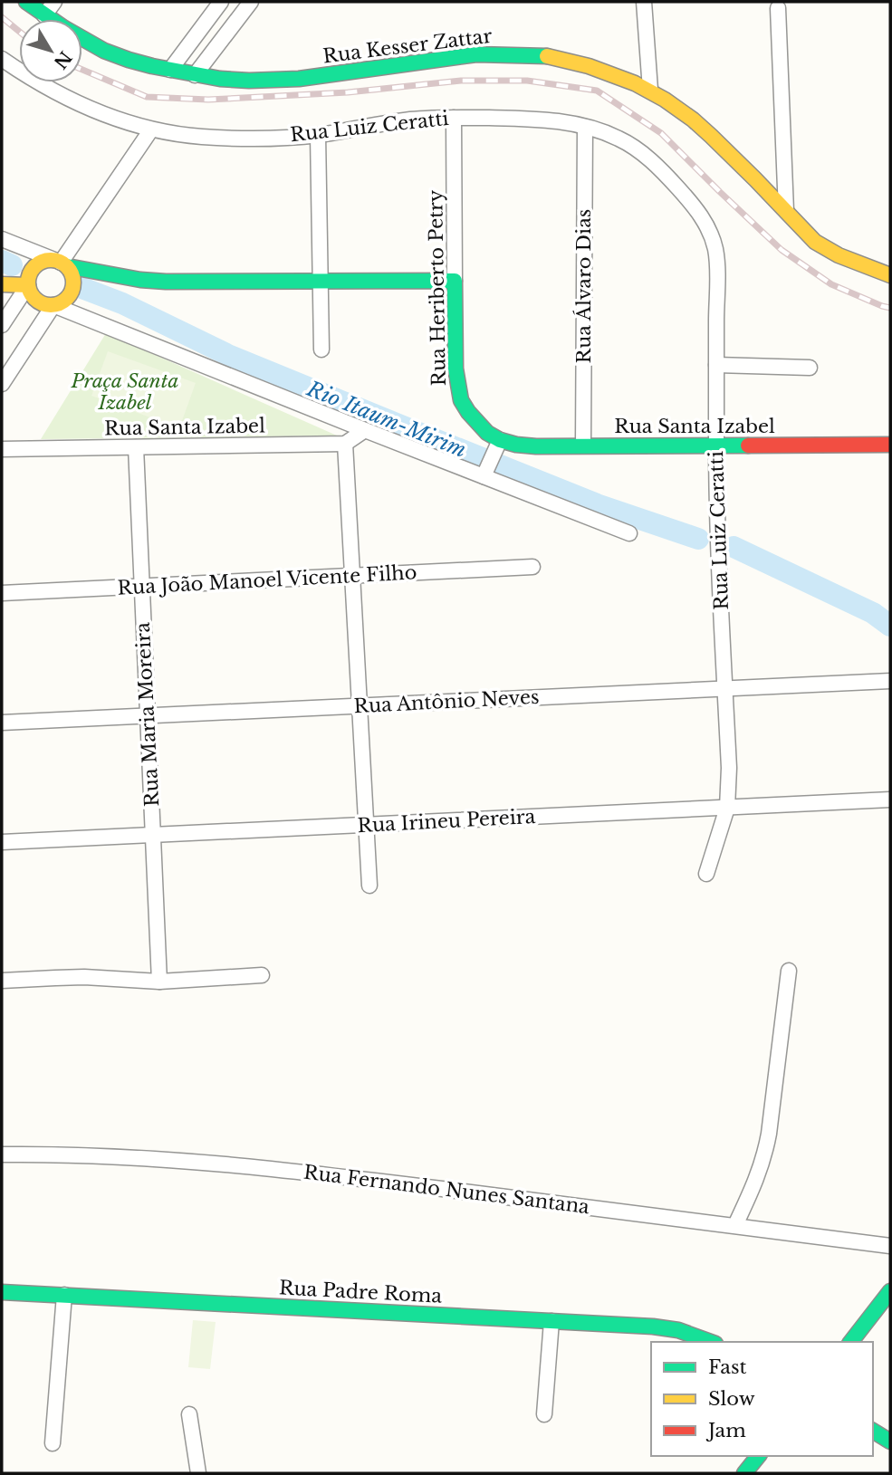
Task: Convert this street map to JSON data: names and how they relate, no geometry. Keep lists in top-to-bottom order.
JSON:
{
  "streets": {
    "street": [
      "Rua Kesser Zattar",
      "Rua Luiz Ceratti",
      "Rua Álvaro Dias",
      "Rua Heriberto Petry",
      "Rua Santa Izabel",
      "Rua João Manoel Vicente Filho",
      "Rua Antônio Neves",
      "Rua Maria Moreira",
      "Rua Irineu Pereira",
      "Rua Fernando Nunes Santana",
      "Rua Padre Roma"
    ]
  },
  "crossings": [
    ["Rua Luiz Ceratti", "Rua Álvaro Dias"],
    ["Rua Luiz Ceratti", "Rua Heriberto Petry"],
    ["Rua Luiz Ceratti", "Rua Santa Izabel"],
    ["Rua Luiz Ceratti", "Rua Antônio Neves"],
    ["Rua Luiz Ceratti", "Rua Irineu Pereira"],
    ["Rua Álvaro Dias", "Rua Santa Izabel"],
    ["Rua Heriberto Petry", "Rua Santa Izabel"],
    ["Rua Santa Izabel", "Rua Maria Moreira"],
    ["Rua João Manoel Vicente Filho", "Rua Maria Moreira"],
    ["Rua Antônio Neves", "Rua Maria Moreira"],
    ["Rua Maria Moreira", "Rua Irineu Pereira"]
  ],
  "water": ["Rio Itaum-Mirim"],
  "parks": ["Praça Santa Izabel"],
  "legend": ["Fast", "Slow", "Jam"],
  "north": "bottom right"
}
